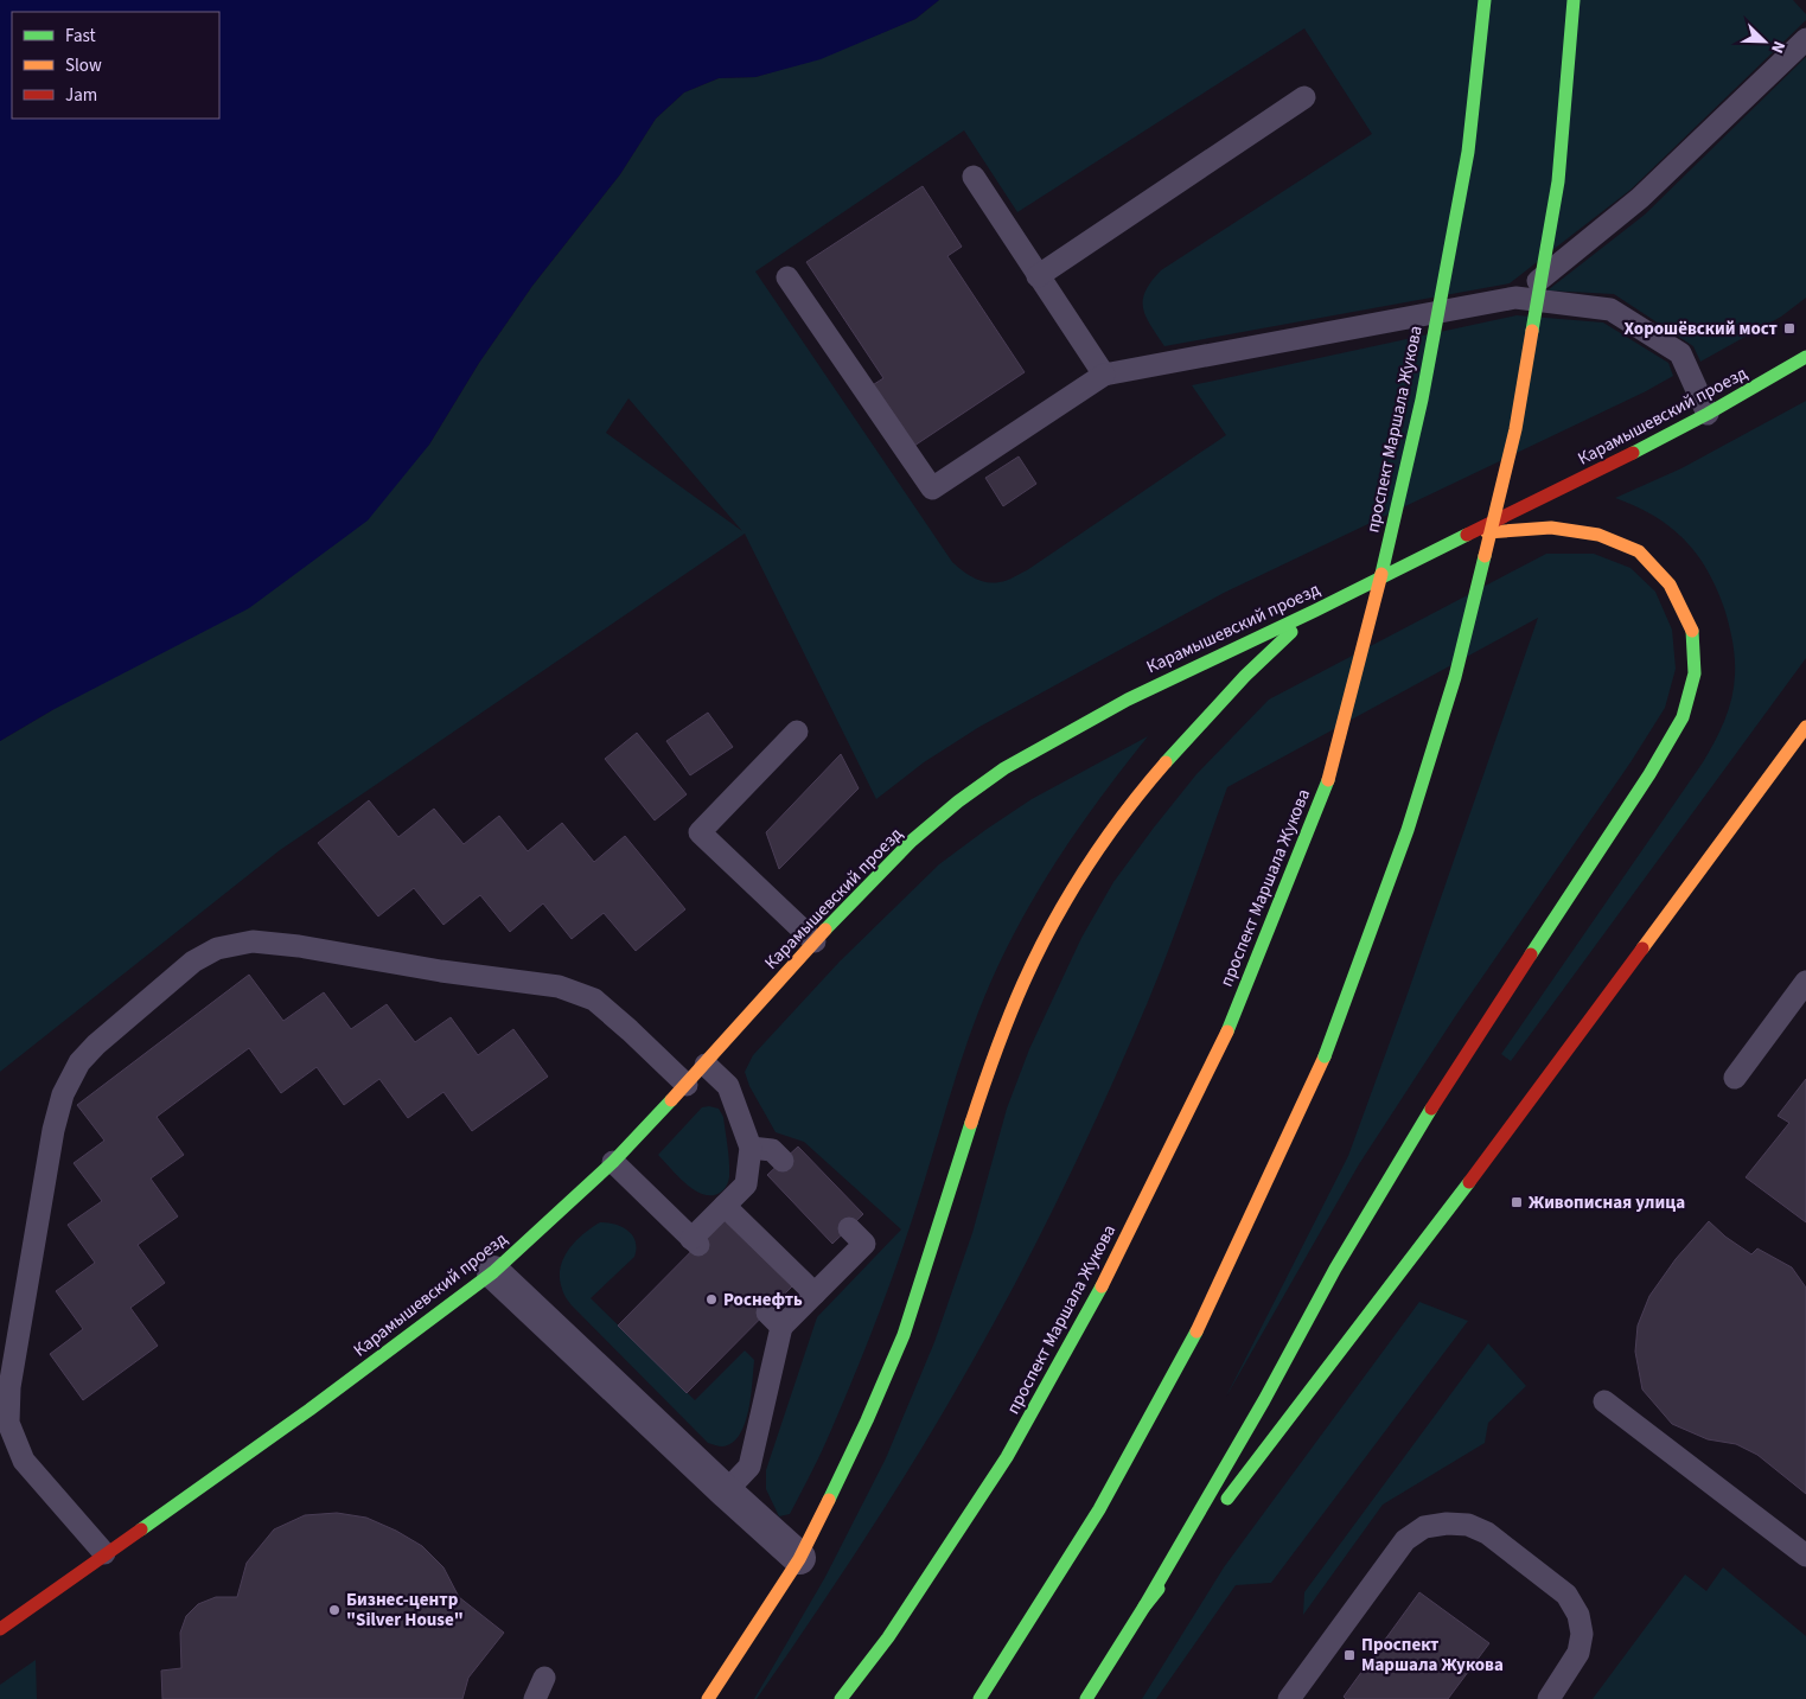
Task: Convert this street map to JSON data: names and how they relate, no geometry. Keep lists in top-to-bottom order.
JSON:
{
  "streets": {
    "main road": ["Карамышевский проезд", "проспект Маршала Жукова"]
  },
  "places": {
    "transit": ["Хорошёвский мост", "Живописная улица", "Проспект Маршала Жукова"],
    "other": ["Роснефть", "Бизнес-центр \"Silver House\""]
  },
  "legend": ["Fast", "Slow", "Jam"],
  "north": "bottom right"
}
